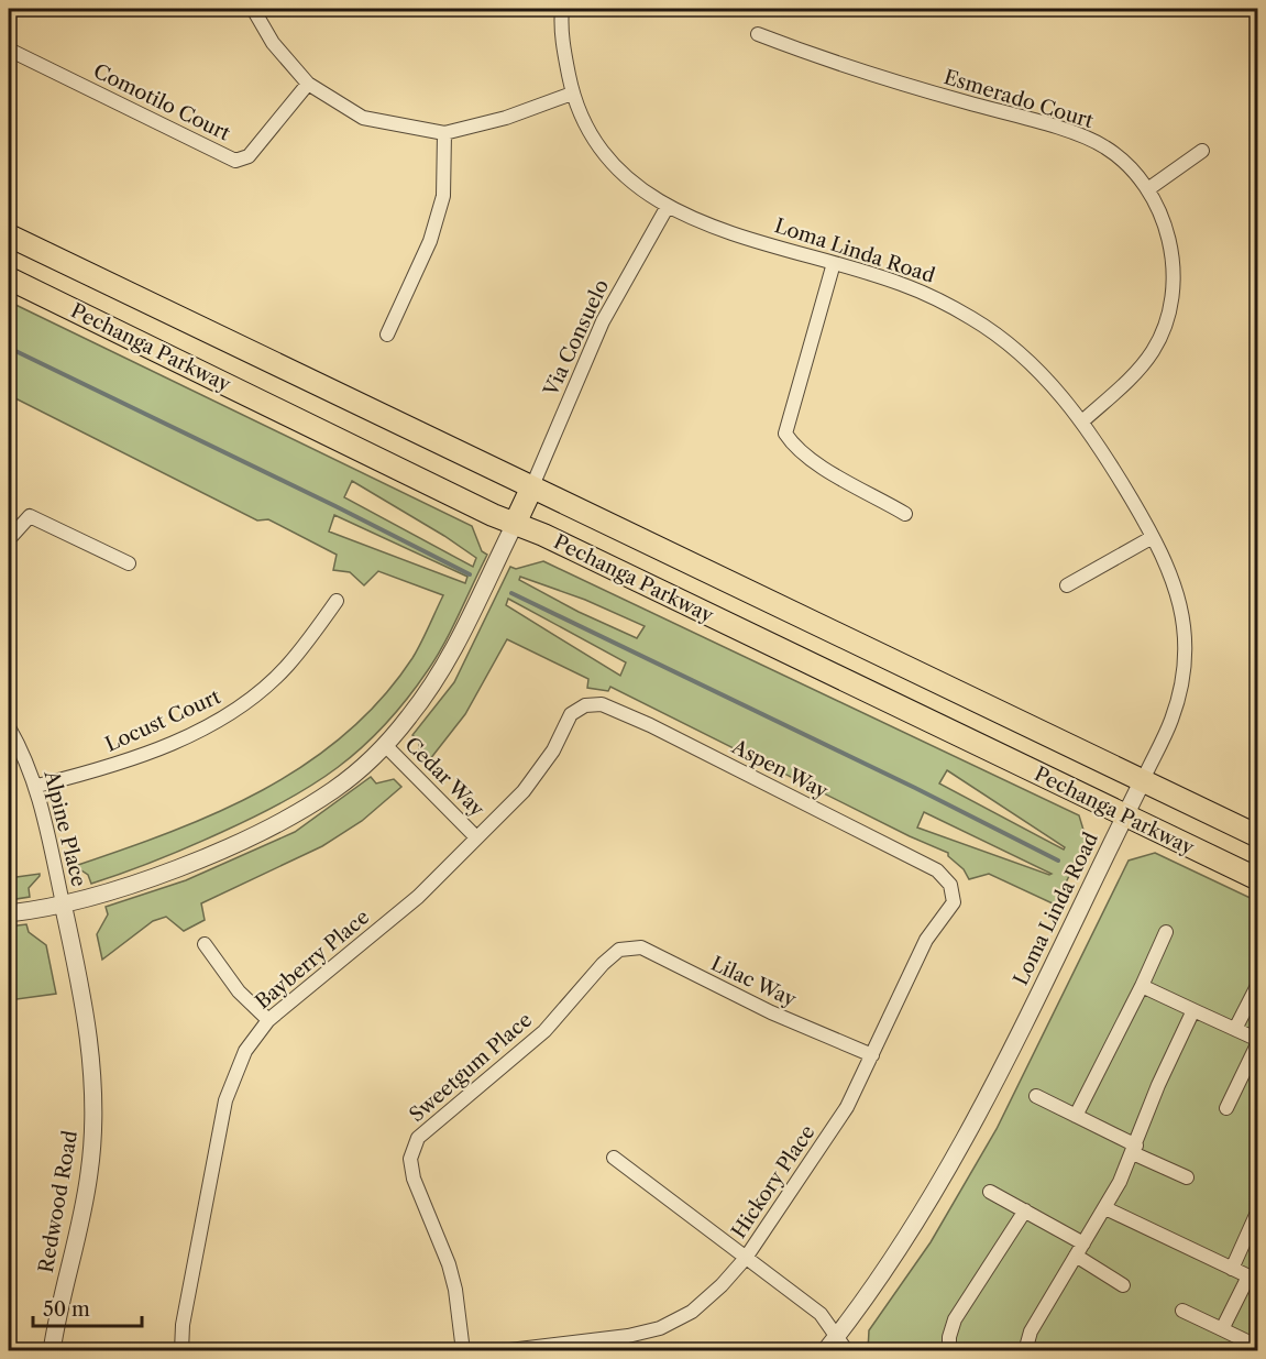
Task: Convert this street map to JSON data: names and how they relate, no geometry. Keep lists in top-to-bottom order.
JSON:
{
  "streets": {
    "main road": ["Pechanga Parkway"],
    "street": [
      "Esmerado Court",
      "Comotilo Court",
      "Loma Linda Road",
      "Via Consuelo",
      "Locust Court",
      "Aspen Way",
      "Cedar Way",
      "Alpine Place",
      "Bayberry Place",
      "Lilac Way",
      "Sweetgum Place",
      "Hickory Place",
      "Redwood Road"
    ]
  },
  "crossings": [
    ["Esmerado Court", "Loma Linda Road"],
    ["Loma Linda Road", "Via Consuelo"],
    ["Loma Linda Road", "Pechanga Parkway"],
    ["Via Consuelo", "Pechanga Parkway"],
    ["Locust Court", "Alpine Place"],
    ["Aspen Way", "Bayberry Place"],
    ["Aspen Way", "Hickory Place"],
    ["Cedar Way", "Bayberry Place"],
    ["Alpine Place", "Redwood Road"],
    ["Lilac Way", "Sweetgum Place"],
    ["Lilac Way", "Hickory Place"]
  ],
  "scale_bar": "50 m"
}
